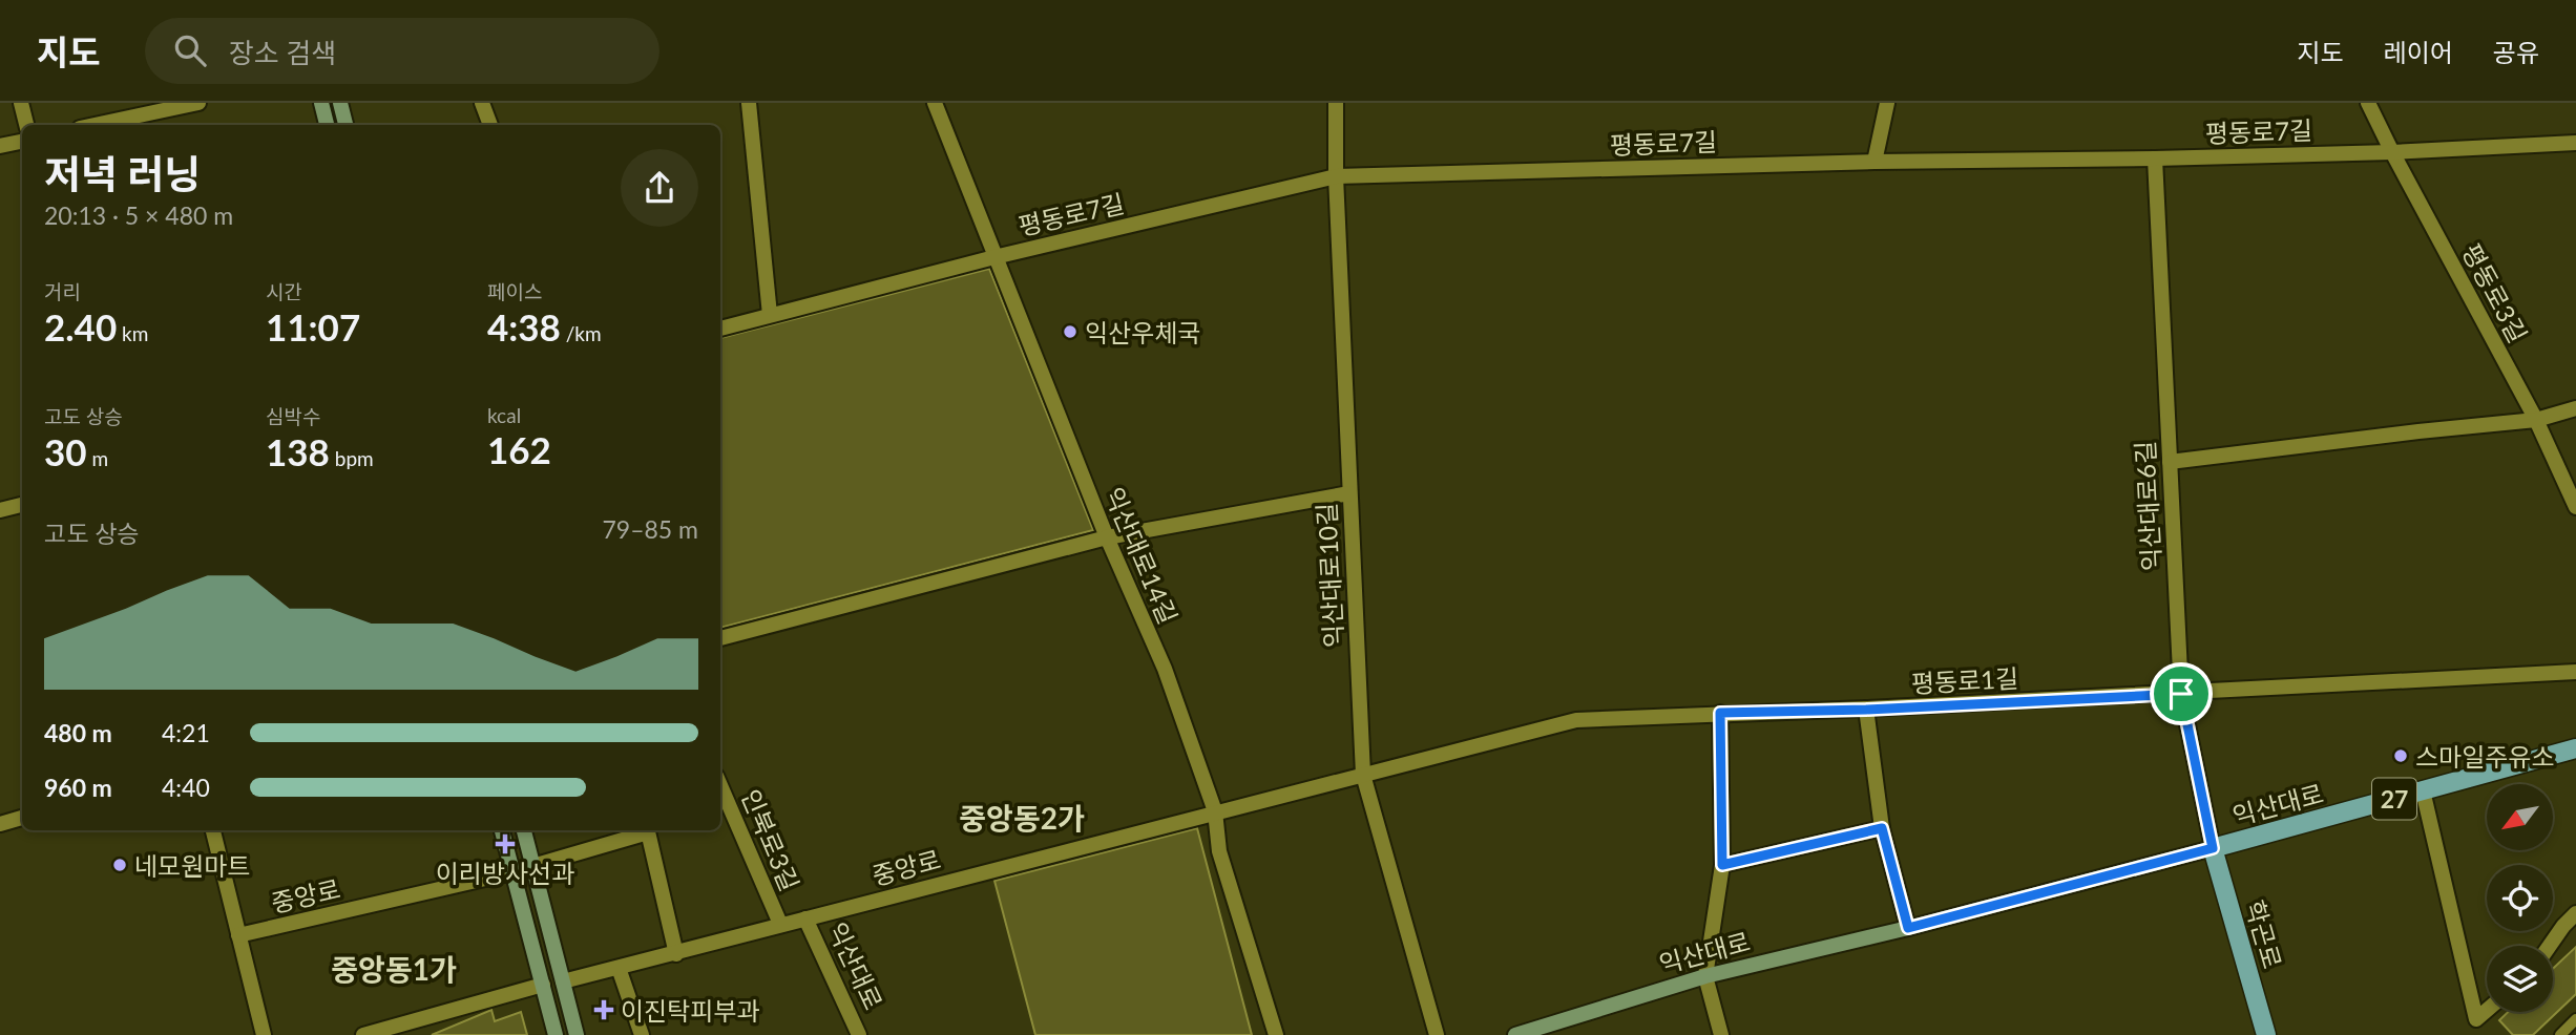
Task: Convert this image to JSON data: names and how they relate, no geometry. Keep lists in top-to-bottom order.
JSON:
{
  "streets": {
    "main road": ["27", "익산대로", "학곤로"],
    "street": [
      "평동로7길",
      "평동로3길",
      "익산대로6길",
      "익산대로14길",
      "익산대로10길",
      "평동로1길",
      "인북로3길",
      "중앙로"
    ]
  },
  "crossings": [
    ["평동로7길", "평동로3길"],
    ["평동로7길", "익산대로6길"],
    ["평동로7길", "익산대로14길"],
    ["평동로7길", "익산대로10길"],
    ["익산대로6길", "평동로1길"],
    ["익산대로6길", "익산대로"],
    ["익산대로6길", "학곤로"],
    ["익산대로14길", "중앙로"],
    ["익산대로10길", "평동로1길"],
    ["익산대로10길", "중앙로"],
    ["평동로1길", "중앙로"],
    ["익산대로", "중앙로"],
    ["익산대로", "학곤로"],
    ["인북로3길", "중앙로"]
  ],
  "districts": ["중앙동2가", "중앙동1가"],
  "places": {
    "other": ["익산우체국", "스마일주유소", "네모원마트"],
    "health": ["이리방사선과", "이진탁피부과"]
  },
  "north": "bottom left",
  "page": {
    "header": "지도",
    "search": "장소 검색",
    "nav": ["지도", "레이어", "공유"],
    "heading": ["저녁 러닝", "20:13 · 5 × 480 m"],
    "stats": [
      ["거리", "2.40 km"],
      ["시간", "11:07"],
      ["페이스", "4:38 /km"],
      ["고도 상승", "30 m"],
      ["심박수", "138 bpm"],
      ["kcal", "162"]
    ],
    "chart": ["고도 상승", "79–85 m"],
    "list": [
      {
        "name": "480 m",
        "note": "4:21"
      },
      {
        "name": "960 m",
        "note": "4:40"
      }
    ]
  }
}
